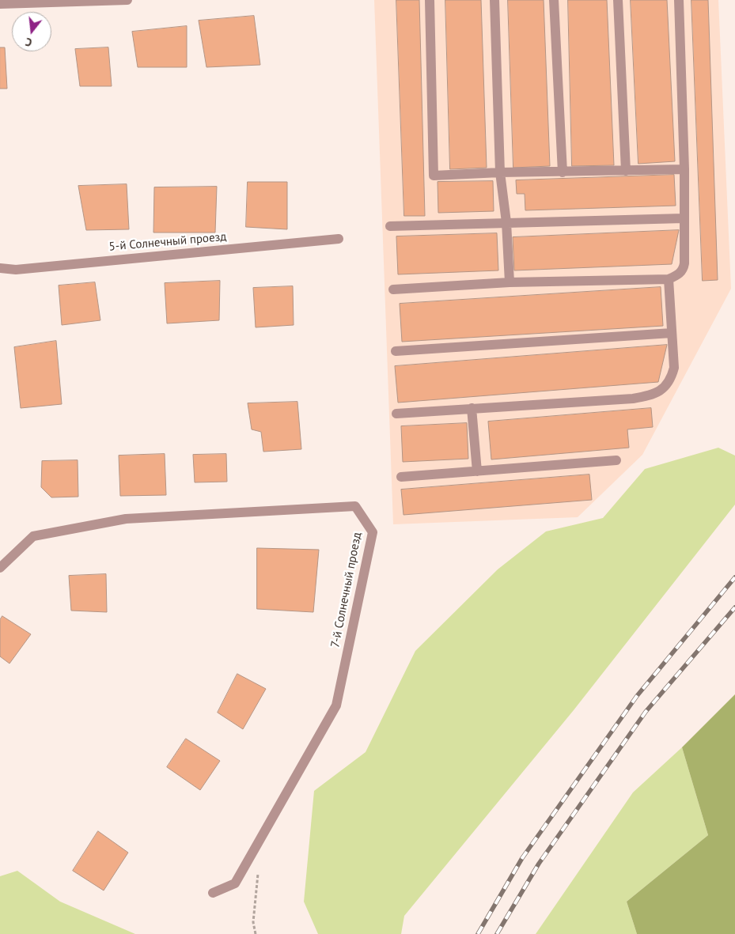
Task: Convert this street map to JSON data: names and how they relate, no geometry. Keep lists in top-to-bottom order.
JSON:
{
  "streets": {
    "street": ["5-й Солнечный проезд", "7-й Солнечный проезд"]
  },
  "north": "bottom"
}
